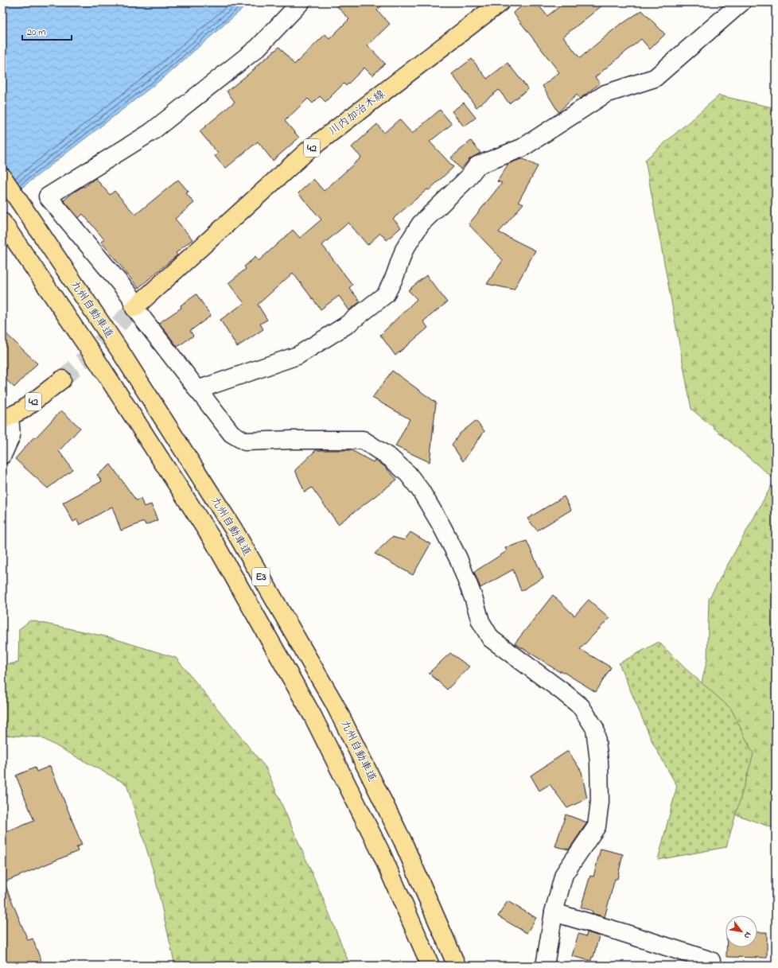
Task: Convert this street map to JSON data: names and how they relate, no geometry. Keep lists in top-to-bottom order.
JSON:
{
  "streets": {
    "main road": [
      "川内加治木線",
      "42",
      "九州自動車道",
      "E3"
    ]
  },
  "scale_bar": "20 m",
  "north": "bottom right"
}
